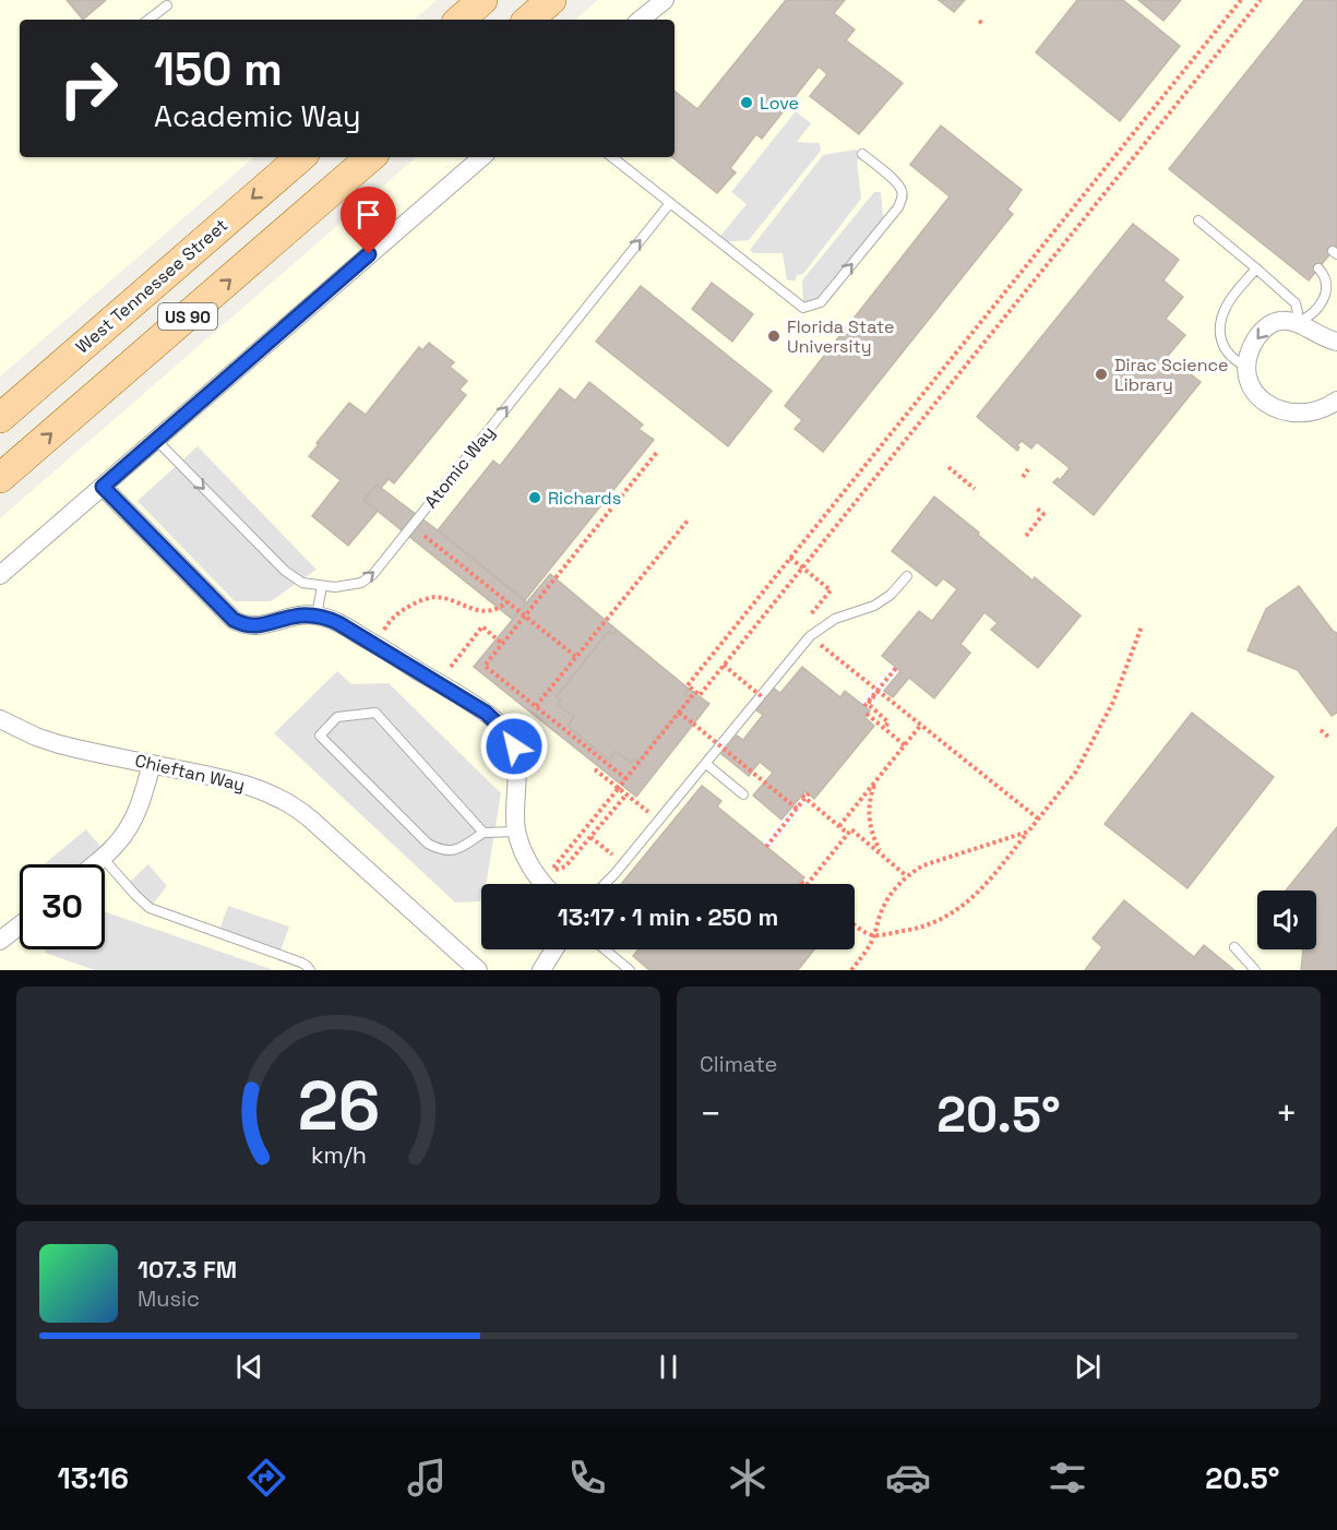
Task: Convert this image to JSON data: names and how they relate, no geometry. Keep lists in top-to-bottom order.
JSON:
{
  "streets": {
    "main road": ["West Tennessee Street", "US 90"],
    "street": ["Chieftan Way"],
    "lane": ["Atomic Way"]
  },
  "places": [
    "Love",
    "Florida State University",
    "Dirac Science Library",
    "Richards"
  ],
  "page": {
    "turn": ["150 m", "Academic Way"],
    "limit": "30",
    "trip": "13:17 · 1 min · 250 m",
    "tile": "Climate",
    "heat": ["−", "20.5°", "+"],
    "song": ["107.3 FM", "Music"],
    "tabs": ["13:16", "20.5°"],
    "gauge": ["26", "km/h"]
  }
}
